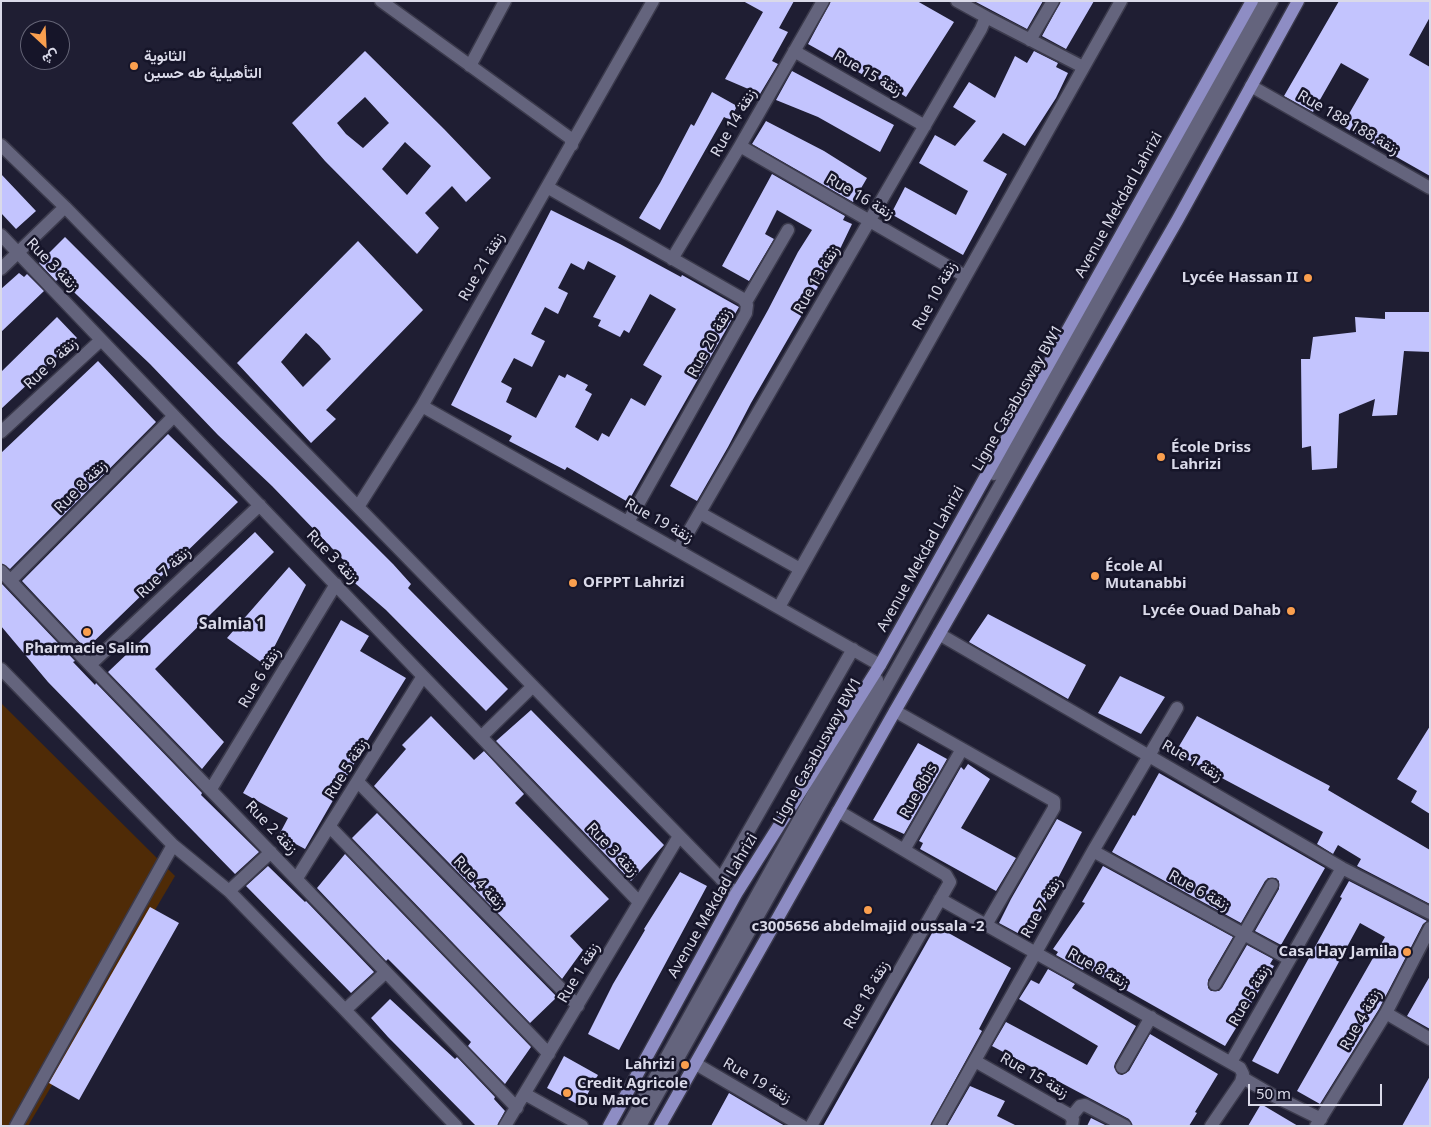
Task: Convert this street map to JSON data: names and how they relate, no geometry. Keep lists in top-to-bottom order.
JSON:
{
  "streets": {
    "main road": ["Avenue Mekdad Lahrizi"],
    "street": [
      "Rue 15 زنقة",
      "Rue 14 زنقة",
      "Rue 188 زنقة 188",
      "Rue 16 زنقة",
      "Rue 3 زنقة",
      "Rue 21 زنقة",
      "Rue 13 زنقة",
      "Rue 10 زنقة",
      "Rue 20 زنقة",
      "Rue 9 زنقة",
      "Ligne Casabusway BW1",
      "Rue 8 زنقة",
      "Rue 19 زنقة",
      "Rue 7 زنقة",
      "Rue 6 زنقة",
      "Rue 1 زنقة",
      "Rue 5 زنقة",
      "Rue 8bis",
      "Rue 2 زنقة",
      "Rue 4 زنقة",
      "Rue 18 زنقة"
    ]
  },
  "crossings": [
    ["Rue 15 زنقة", "Rue 14 زنقة"],
    ["Rue 15 زنقة", "Rue 13 زنقة"],
    ["Rue 15 زنقة", "Rue 7 زنقة"],
    ["Rue 14 زنقة", "Rue 16 زنقة"],
    ["Rue 14 زنقة", "Rue 20 زنقة"],
    ["Rue 16 زنقة", "Rue 13 زنقة"],
    ["Rue 16 زنقة", "Rue 10 زنقة"],
    ["Avenue Mekdad Lahrizi", "Rue 19 زنقة"],
    ["Rue 3 زنقة", "Rue 9 زنقة"],
    ["Rue 3 زنقة", "Rue 8 زنقة"],
    ["Rue 3 زنقة", "Rue 7 زنقة"],
    ["Rue 3 زنقة", "Rue 6 زنقة"],
    ["Rue 3 زنقة", "Rue 1 زنقة"],
    ["Rue 3 زنقة", "Rue 5 زنقة"],
    ["Rue 21 زنقة", "Rue 20 زنقة"],
    ["Rue 21 زنقة", "Rue 19 زنقة"],
    ["Rue 13 زنقة", "Rue 19 زنقة"],
    ["Rue 10 زنقة", "Rue 19 زنقة"],
    ["Rue 20 زنقة", "Rue 19 زنقة"],
    ["Rue 8 زنقة", "Rue 7 زنقة"],
    ["Rue 8 زنقة", "Rue 5 زنقة"],
    ["Rue 8 زنقة", "Rue 2 زنقة"],
    ["Rue 8 زنقة", "Rue 4 زنقة"],
    ["Rue 8 زنقة", "Rue 18 زنقة"],
    ["Rue 7 زنقة", "Rue 6 زنقة"],
    ["Rue 7 زنقة", "Rue 1 زنقة"],
    ["Rue 7 زنقة", "Rue 2 زنقة"],
    ["Rue 6 زنقة", "Rue 5 زنقة"],
    ["Rue 6 زنقة", "Rue 2 زنقة"],
    ["Rue 1 زنقة", "Rue 5 زنقة"],
    ["Rue 1 زنقة", "Rue 2 زنقة"],
    ["Rue 1 زنقة", "Rue 4 زنقة"],
    ["Rue 5 زنقة", "Rue 2 زنقة"],
    ["Rue 5 زنقة", "Rue 4 زنقة"],
    ["Rue 8bis", "Rue 18 زنقة"]
  ],
  "districts": ["Salmia 1"],
  "places": [
    "الثانوية التأهيلية طه حسين",
    "Lycée Hassan II",
    "École Driss Lahrizi",
    "École Al Mutanabbi",
    "OFPPT Lahrizi",
    "Lycée Ouad Dahab",
    "Pharmacie Salim",
    "c3005656 abdelmajid oussala -2",
    "Casa Hay Jamila",
    "Lahrizi",
    "Credit Agricole Du Maroc"
  ],
  "scale_bar": "50 m",
  "north": "bottom right"
}
